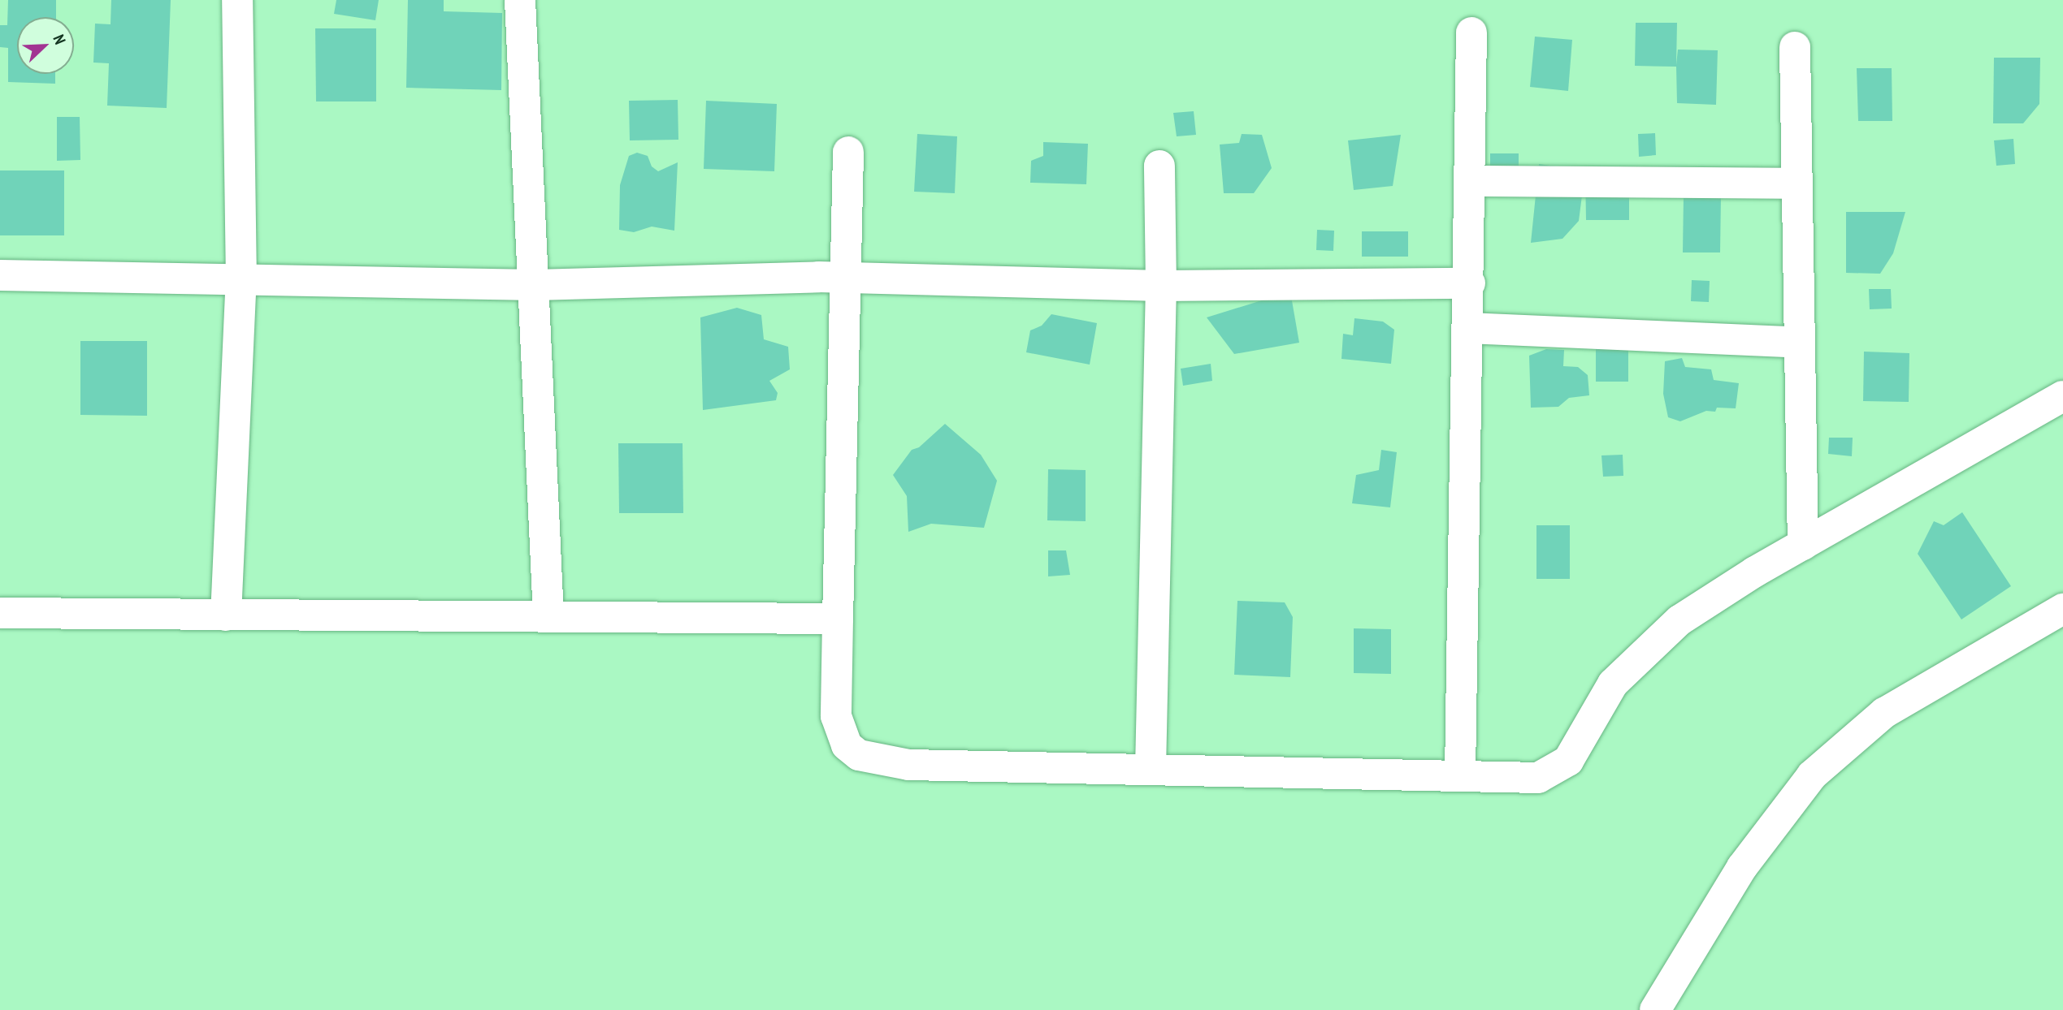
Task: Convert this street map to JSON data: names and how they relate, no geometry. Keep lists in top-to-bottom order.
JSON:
{
  "north": "top right"
}
